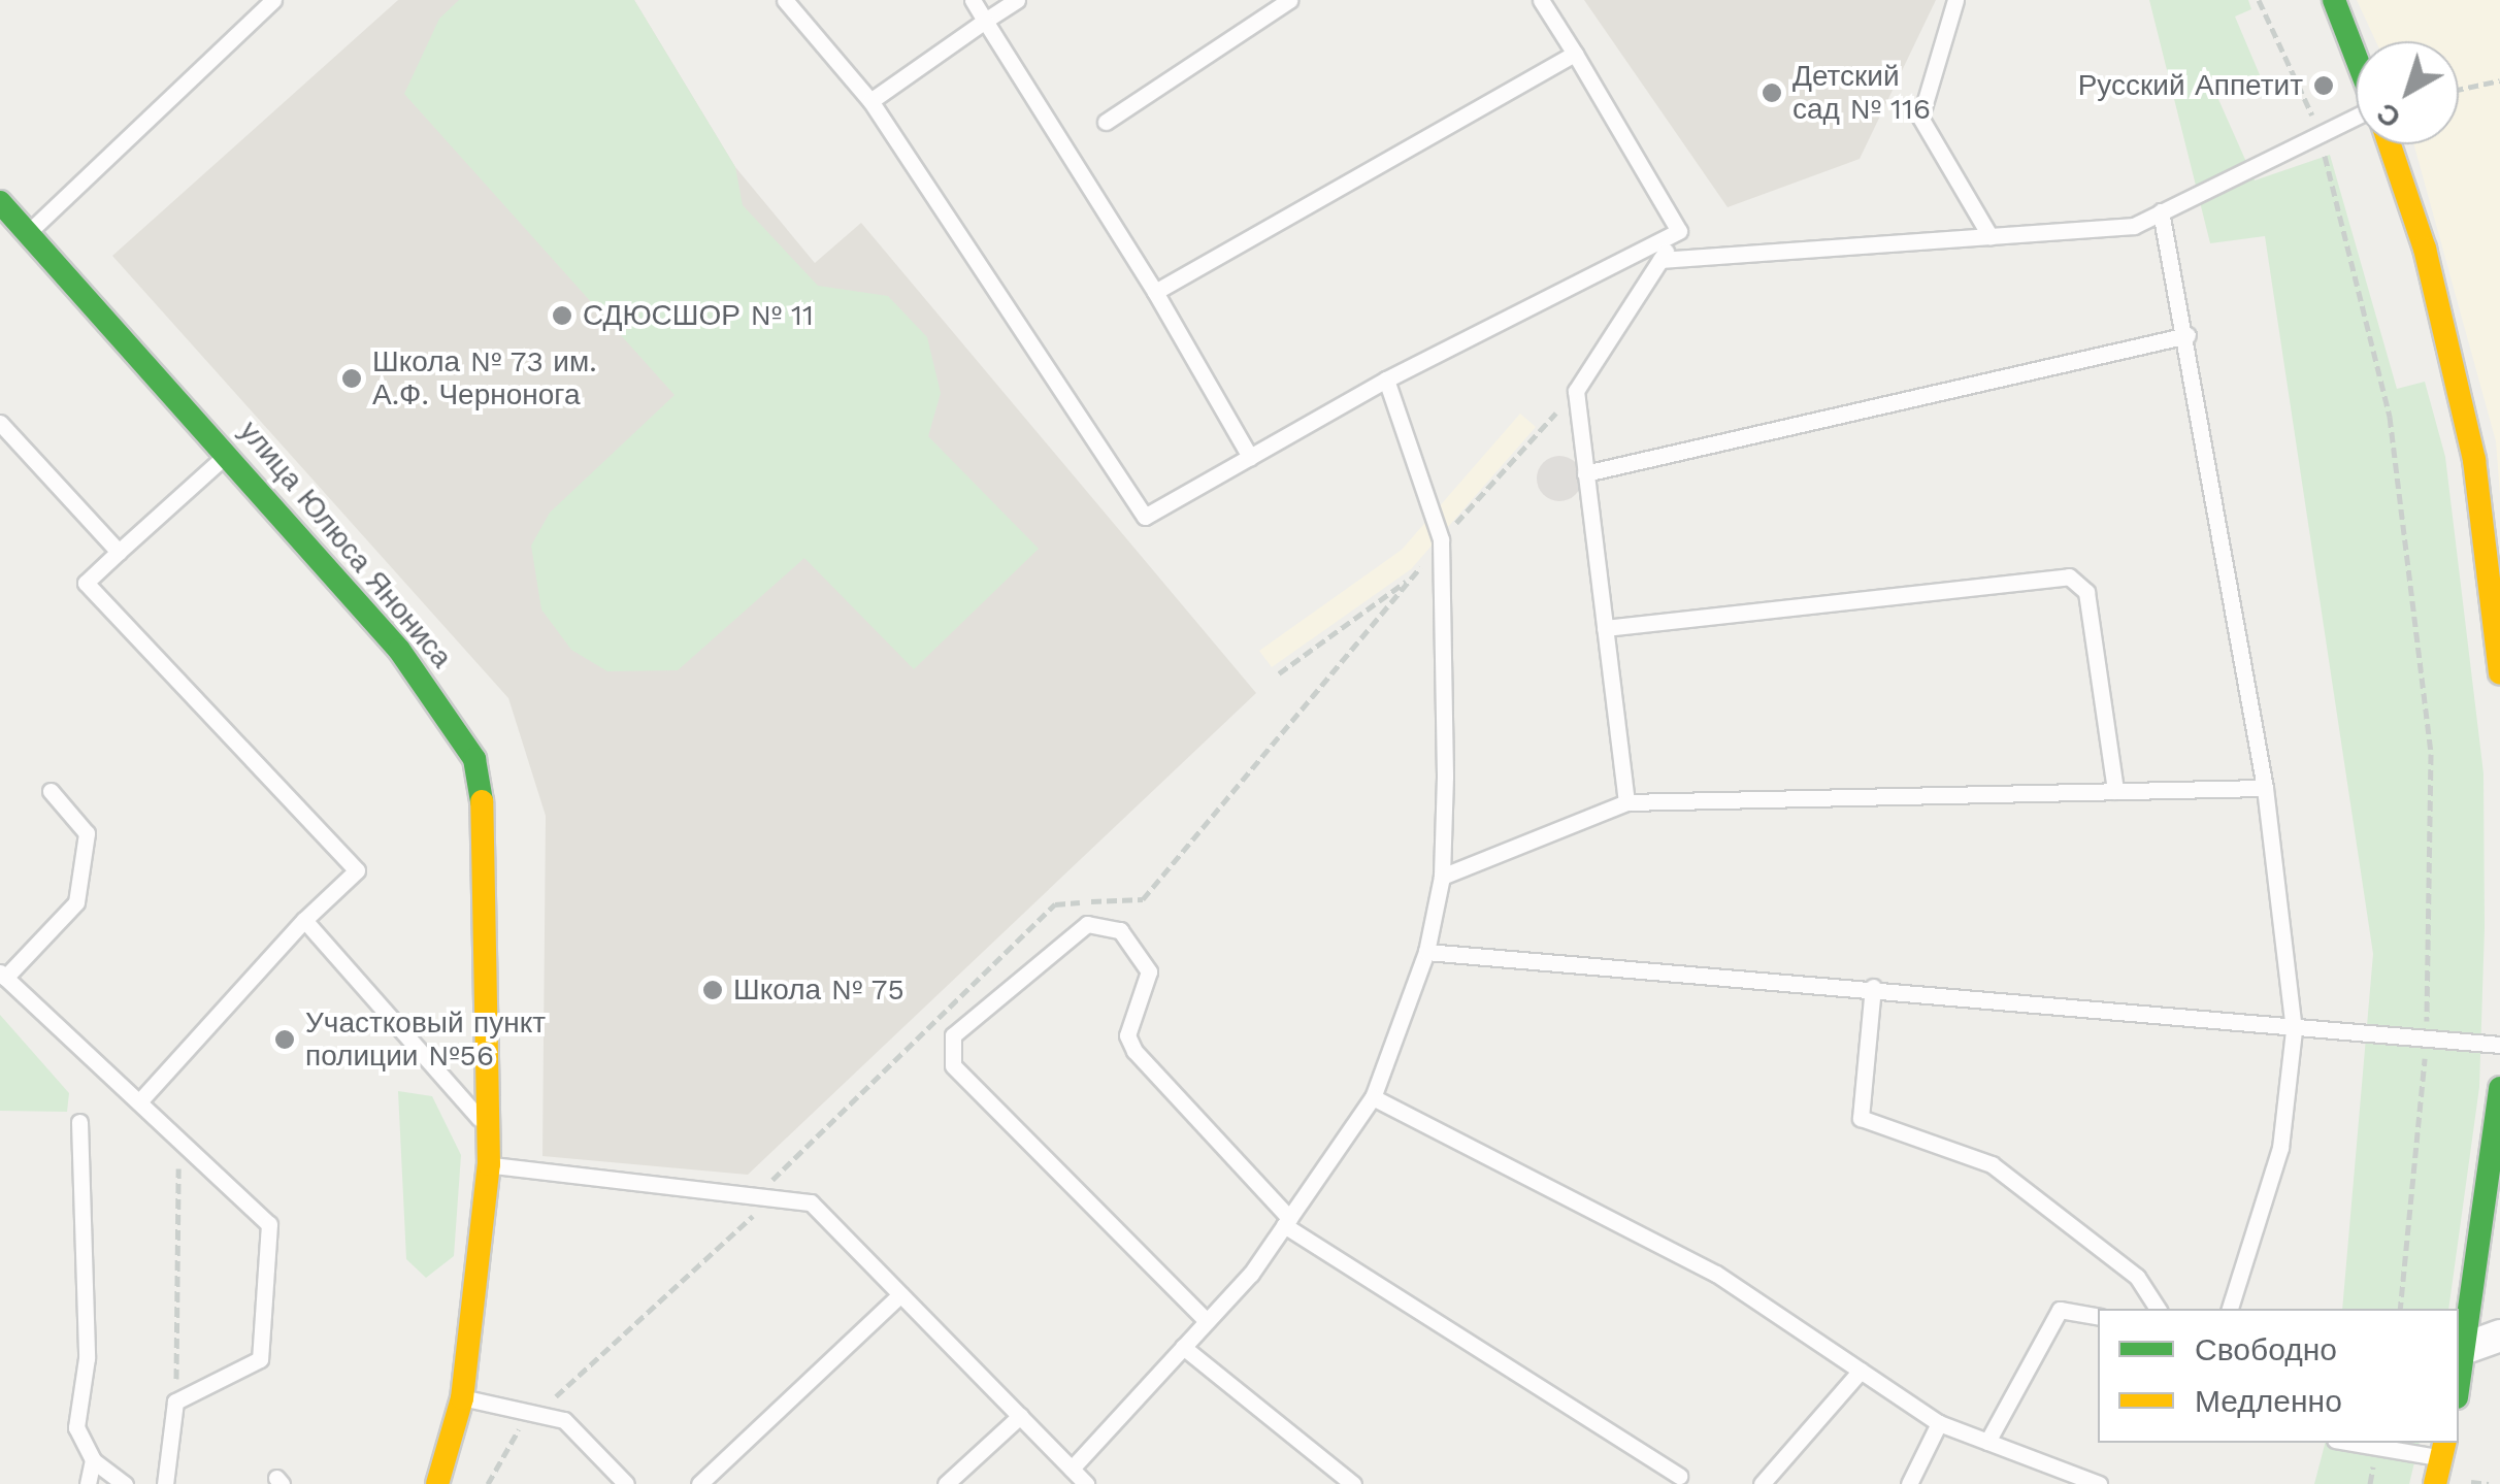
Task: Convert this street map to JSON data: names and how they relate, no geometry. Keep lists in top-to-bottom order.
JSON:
{
  "streets": {
    "street": ["улица Юлюса Янониса"]
  },
  "places": [
    "Русский Аппетит",
    "Детский сад № 116",
    "СДЮСШОР № 11",
    "Школа № 73 им. А.Ф. Чернонога",
    "Школа № 75",
    "Участковый пункт полиции №56"
  ],
  "legend": ["Свободно", "Медленно"],
  "north": "bottom left"
}
